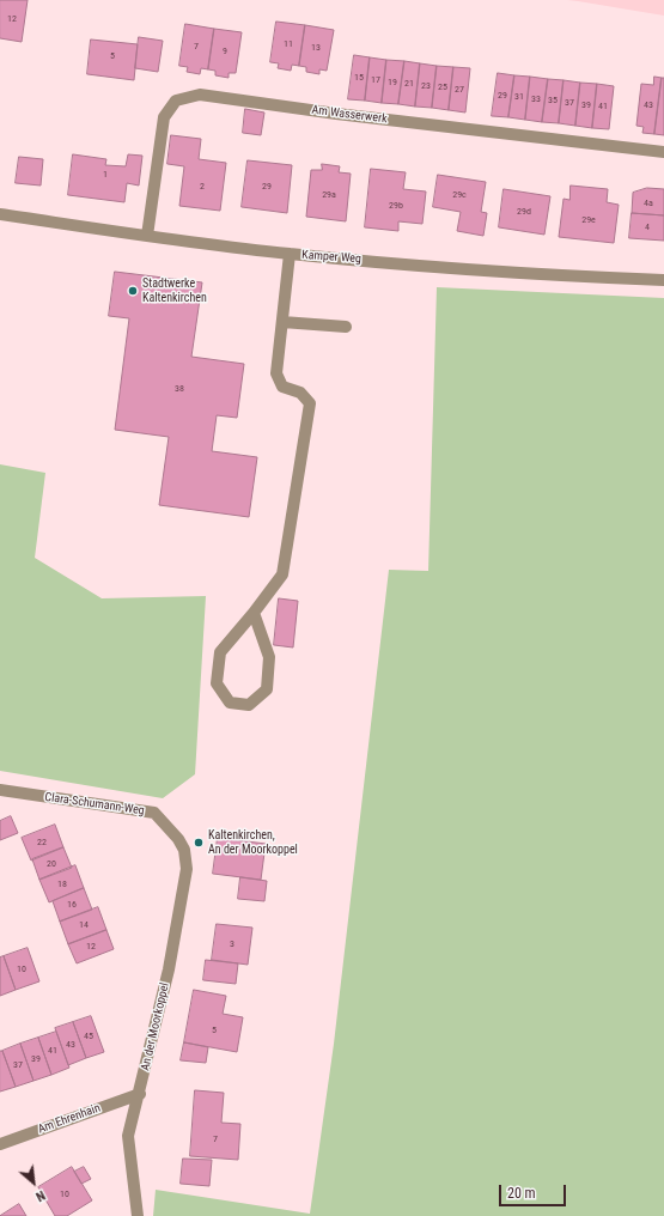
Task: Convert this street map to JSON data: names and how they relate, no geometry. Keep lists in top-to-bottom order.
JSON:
{
  "streets": {
    "street": [
      "Am Wasserwerk",
      "Kamper Weg",
      "Clara-Schumann-Weg",
      "An der Moorkoppel",
      "Am Ehrenhain"
    ]
  },
  "crossings": [
    ["Am Wasserwerk", "Kamper Weg"],
    ["Clara-Schumann-Weg", "An der Moorkoppel"],
    ["An der Moorkoppel", "Am Ehrenhain"]
  ],
  "places": ["Stadtwerke Kaltenkirchen", "Kaltenkirchen, An der Moorkoppel"],
  "house_numbers": [
    "12",
    "11",
    "7",
    "13",
    "9",
    "5",
    "15",
    "17",
    "19",
    "21",
    "23",
    "25",
    "27",
    "29",
    "31",
    "33",
    "35",
    "37",
    "39",
    "43",
    "41",
    "1",
    "2",
    "29",
    "29a",
    "29c",
    "4a",
    "29b",
    "29d",
    "29e",
    "4",
    "38",
    "22",
    "20",
    "18",
    "16",
    "14",
    "3",
    "12",
    "10",
    "5",
    "45",
    "43",
    "41",
    "39",
    "37",
    "7",
    "10"
  ],
  "scale_bar": "20 m",
  "north": "bottom right"
}
